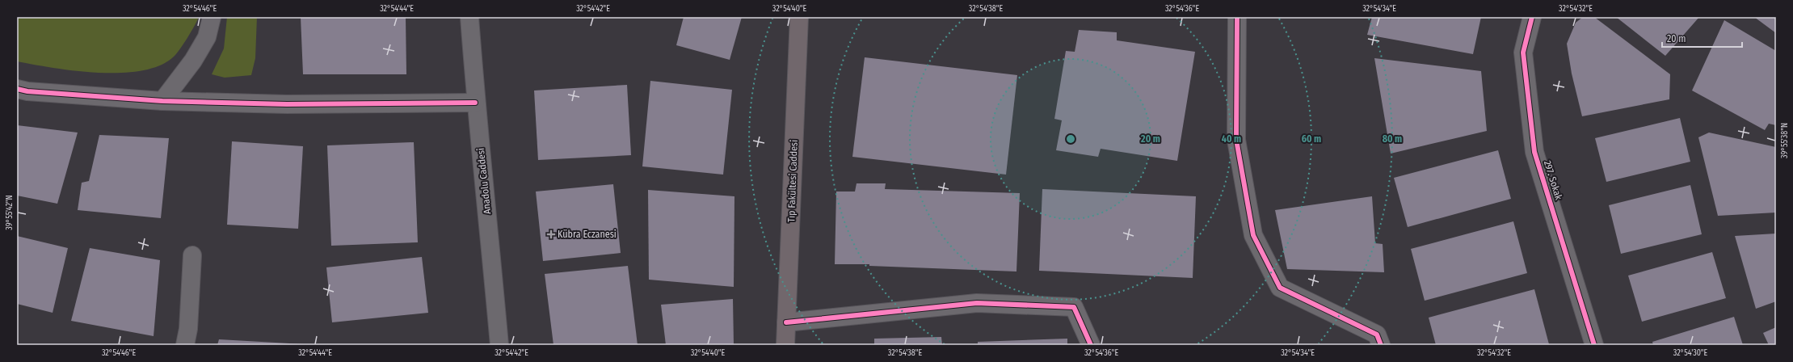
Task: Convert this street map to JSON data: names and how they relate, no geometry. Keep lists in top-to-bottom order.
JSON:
{
  "streets": {
    "main road": ["Tıp Fakültesi Caddesi"],
    "street": ["297. Sokak", "Anadolu Caddesi"]
  },
  "places": {
    "health": ["Kübra Eczanesi"]
  },
  "scale_bar": "20 m",
  "coordinates": [
    "32°54'46\"E",
    "32°54'44\"E",
    "32°54'42\"E",
    "32°54'40\"E",
    "32°54'38\"E",
    "32°54'36\"E",
    "32°54'34\"E",
    "32°54'32\"E",
    "39°55'38\"N",
    "39°55'42\"N",
    "32°54'30\"E"
  ],
  "rings": [
    "20 m",
    "40 m",
    "60 m",
    "80 m"
  ]
}
